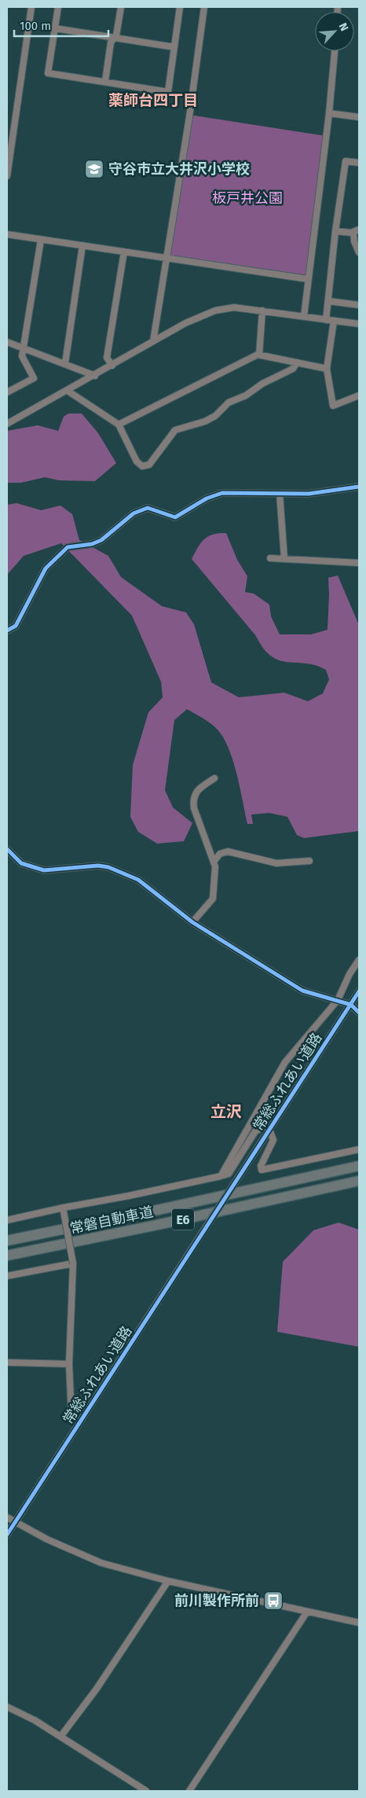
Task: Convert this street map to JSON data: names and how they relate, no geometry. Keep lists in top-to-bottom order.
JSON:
{
  "streets": {
    "highway": ["E6", "常磐自動車道"],
    "street": ["常総ふれあい道路"]
  },
  "districts": ["薬師台四丁目", "立沢"],
  "parks": ["板戸井公園"],
  "places": {
    "school or university": ["守谷市立大井沢小学校"],
    "bus stop": ["前川製作所前"]
  },
  "scale_bar": "100 m",
  "north": "top right"
}
